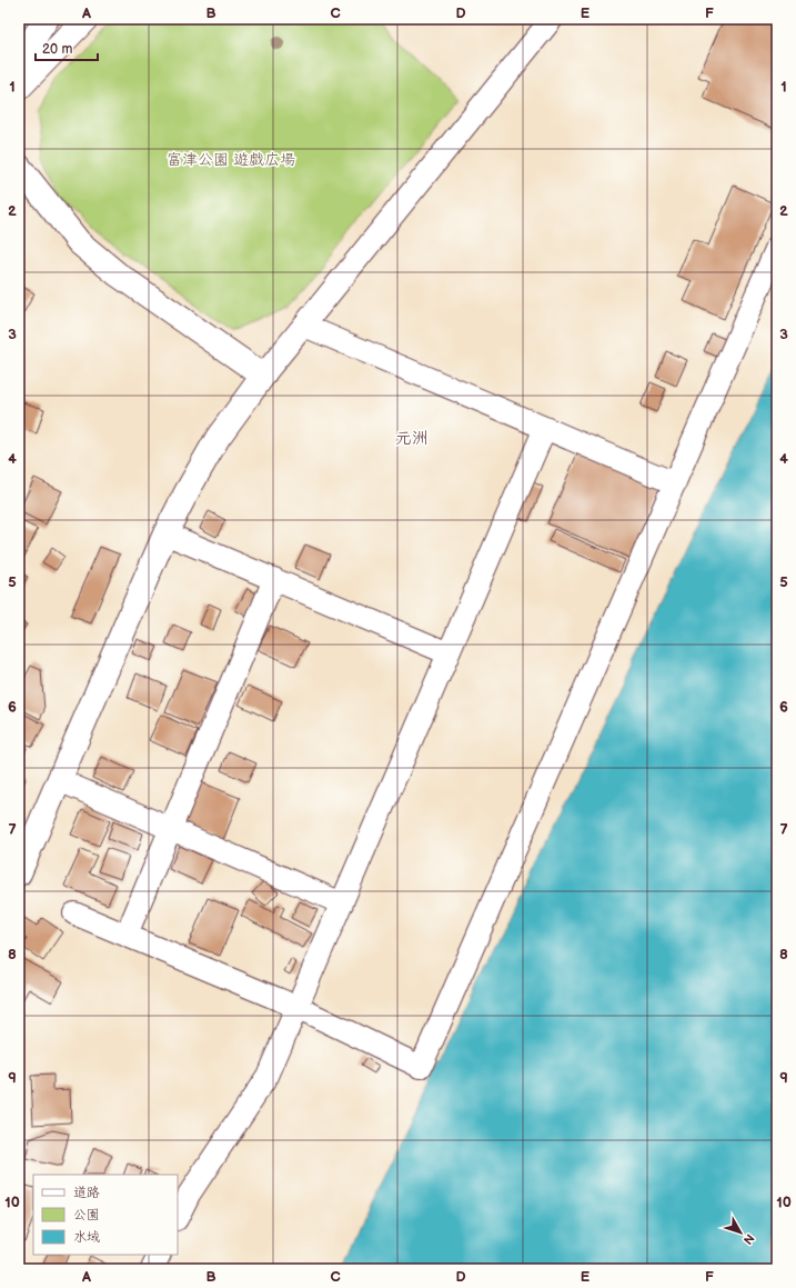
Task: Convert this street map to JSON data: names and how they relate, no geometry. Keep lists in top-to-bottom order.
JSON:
{
  "districts": ["元洲"],
  "parks": ["富津公園 遊戯広場"],
  "legend": ["道路", "公園", "水域"],
  "scale_bar": "20 m",
  "north": "bottom right",
  "grid": {
    "columns": [
      "A",
      "B",
      "C",
      "D",
      "E",
      "F"
    ],
    "rows": [
      "1",
      "2",
      "3",
      "4",
      "5",
      "6",
      "7",
      "8",
      "9",
      "10"
    ]
  }
}
